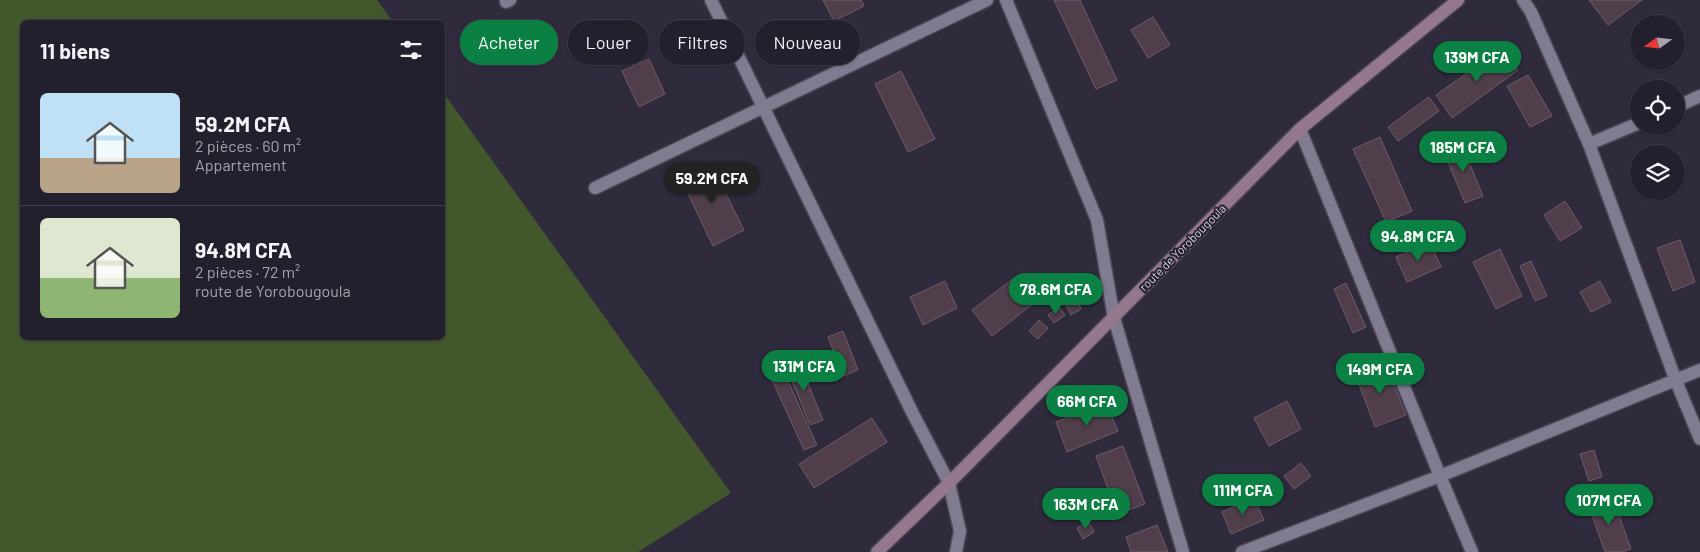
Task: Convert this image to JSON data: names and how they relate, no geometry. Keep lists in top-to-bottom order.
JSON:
{
  "streets": {
    "main road": ["route de Yorobougoula"]
  },
  "north": "left",
  "page": {
    "chip": [
      "Acheter",
      "Louer",
      "Filtres",
      "Nouveau"
    ],
    "heading": "11 biens",
    "price": [
      "139M CFA",
      "185M CFA",
      "59.2M CFA",
      "94.8M CFA",
      "78.6M CFA",
      "131M CFA",
      "149M CFA",
      "66M CFA",
      "111M CFA",
      "107M CFA",
      "163M CFA"
    ],
    "list": [
      {
        "name": "59.2M CFA",
        "note": "2 pièces · 60 m² · Appartement"
      },
      {
        "name": "94.8M CFA",
        "note": "2 pièces · 72 m² · route de Yorobougoula"
      }
    ]
  }
}
